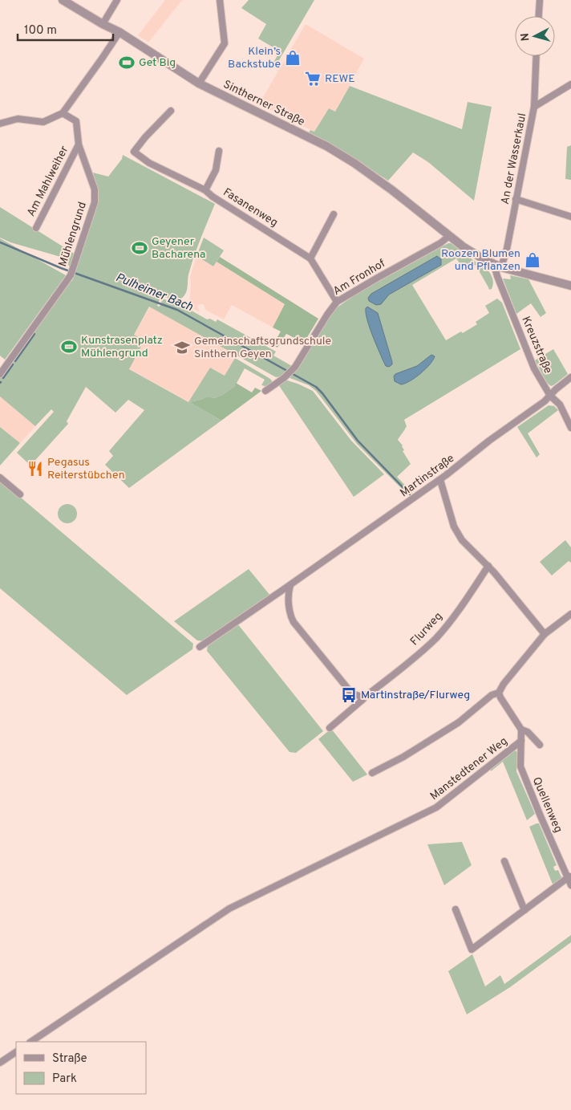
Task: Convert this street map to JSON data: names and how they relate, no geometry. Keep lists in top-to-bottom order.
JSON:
{
  "streets": {
    "street": [
      "Sintherner Straße",
      "An der Wasserkaul",
      "Am Mahlweiher",
      "Fasanenweg",
      "Mühlengrund",
      "Am Fronhof",
      "Kreuzstraße",
      "Martinstraße",
      "Flurweg",
      "Manstedtener Weg",
      "Quellenweg"
    ]
  },
  "crossings": [
    ["Sintherner Straße", "An der Wasserkaul"],
    ["Sintherner Straße", "Am Fronhof"],
    ["Sintherner Straße", "Kreuzstraße"],
    ["An der Wasserkaul", "Kreuzstraße"],
    ["Am Mahlweiher", "Mühlengrund"],
    ["Fasanenweg", "Am Fronhof"],
    ["Kreuzstraße", "Martinstraße"],
    ["Manstedtener Weg", "Quellenweg"]
  ],
  "water": ["Pulheimer Bach"],
  "places": {
    "shop": ["Klein’s Backstube", "Roozen Blumen und Pflanzen"],
    "sports": ["Get Big", "Geyener Bacharena", "Kunstrasenplatz Mühlengrund"],
    "supermarket": ["REWE"],
    "school or university": ["Gemeinschaftsgrundschule Sinthern Geyen"],
    "restaurant": ["Pegasus Reiterstübchen"],
    "bus stop": ["Martinstraße/Flurweg"]
  },
  "legend": ["Straße", "Park"],
  "scale_bar": "100 m",
  "north": "left"
}
